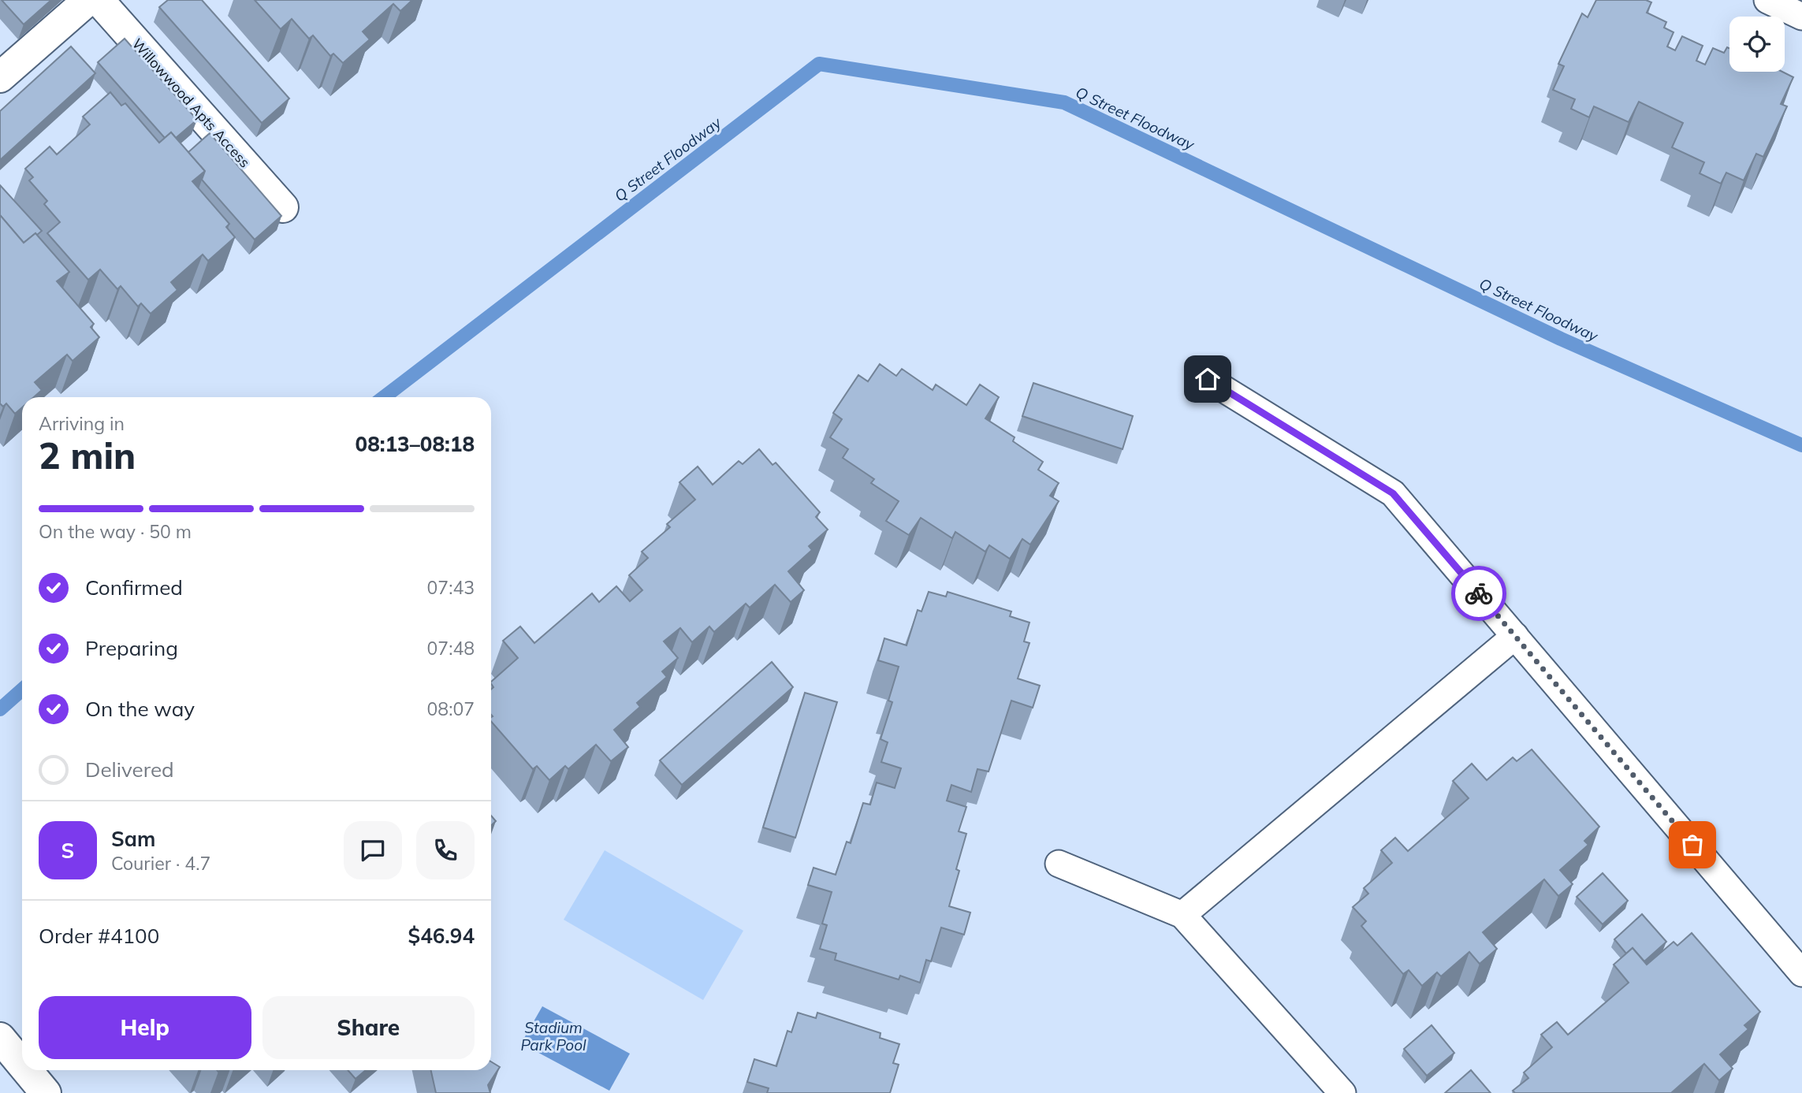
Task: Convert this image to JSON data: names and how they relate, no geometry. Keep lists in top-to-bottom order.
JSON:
{
  "streets": {
    "street": ["Willowwood Apts Access"]
  },
  "water": ["Q Street Floodway", "Stadium Park Pool"],
  "page": {
    "heading": ["2 min", "Arriving in", "08:13–08:18"],
    "panel": [
      "Sam",
      "Courier · 4.7",
      "Order #4100",
      "$46.94"
    ],
    "bar": "On the way · 50 m",
    "list": [
      ["Confirmed", "07:43"],
      ["Preparing", "07:48"],
      ["On the way", "08:07"],
      "Delivered"
    ],
    "round": "S",
    "buttons": ["Help", "Share"]
  }
}
